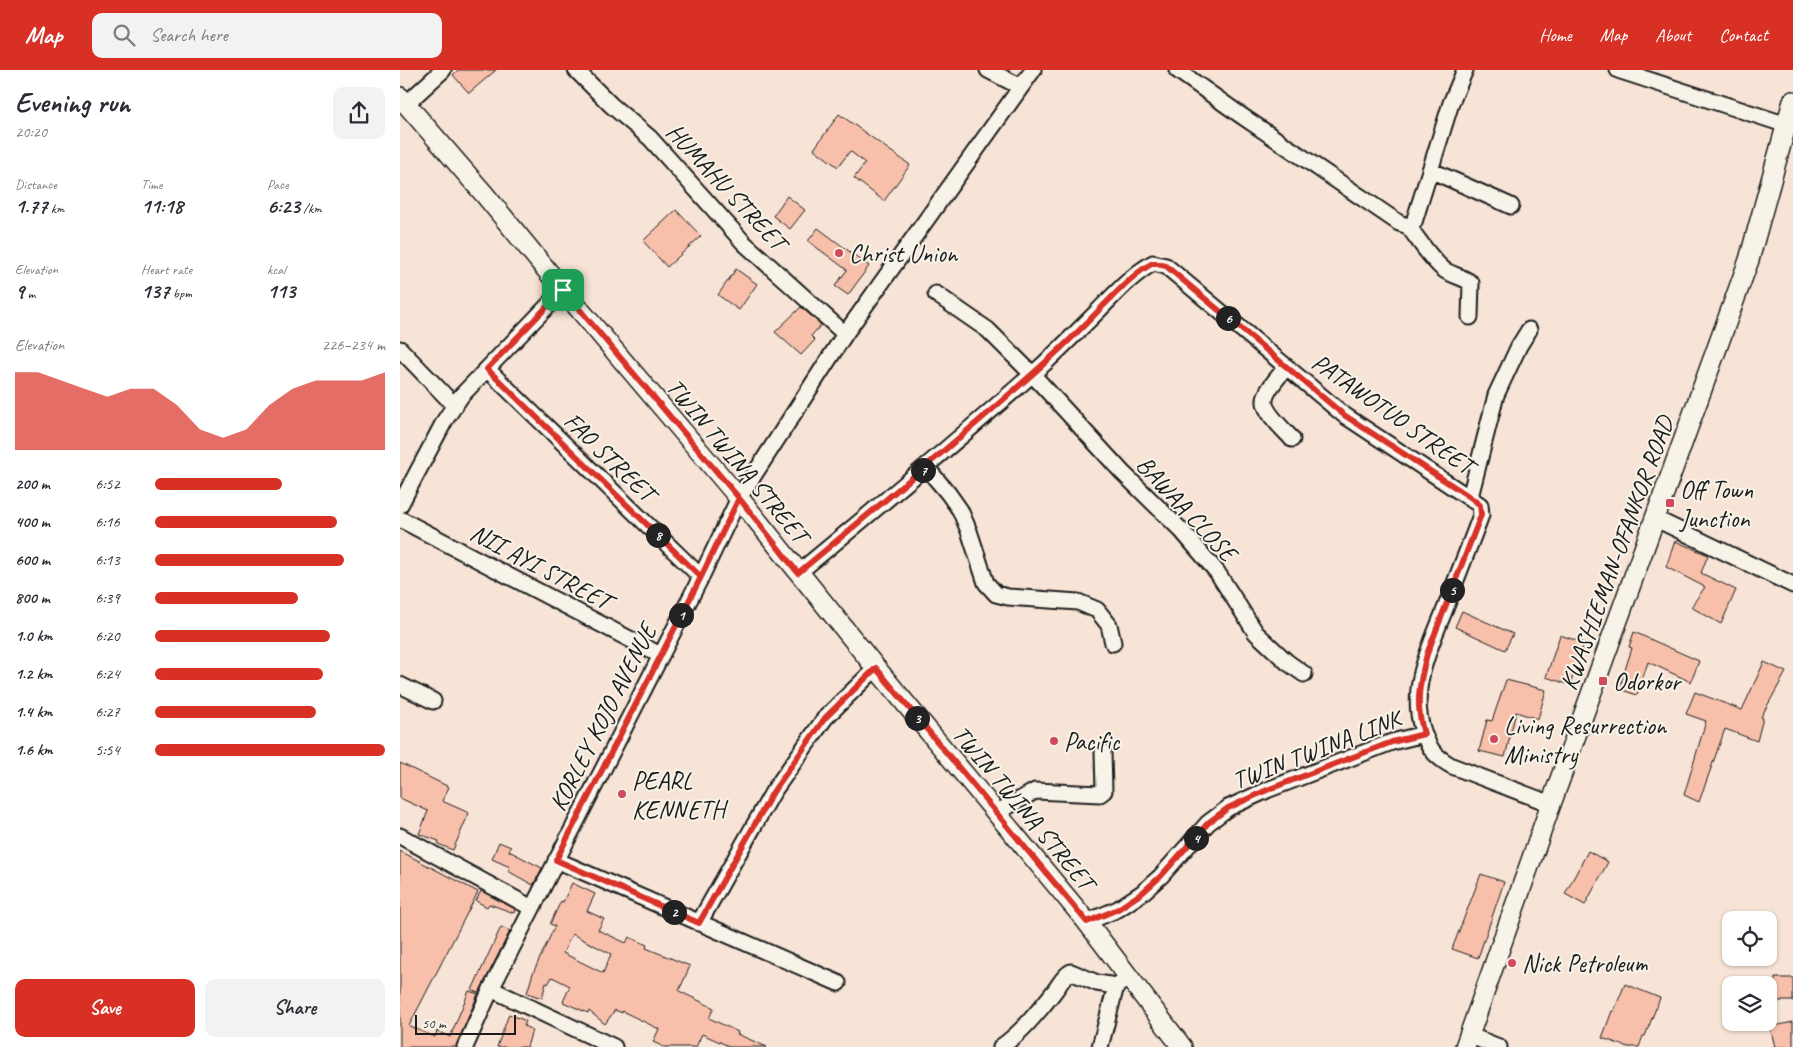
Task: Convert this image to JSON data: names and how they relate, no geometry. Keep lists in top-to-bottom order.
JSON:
{
  "streets": {
    "main road": ["TWIN TWINA STREET", "KWASHIEMAN-OFANKOR ROAD"],
    "street": [
      "HUMAHU STREET",
      "PATAWOTUO STREET",
      "FAO STREET",
      "BAWAA CLOSE",
      "NII AYI STREET",
      "KORLEY KOJO AVENUE",
      "TWIN TWINA LINK"
    ]
  },
  "crossings": [
    ["HUMAHU STREET", "KORLEY KOJO AVENUE"],
    ["PATAWOTUO STREET", "TWIN TWINA STREET"],
    ["PATAWOTUO STREET", "BAWAA CLOSE"],
    ["PATAWOTUO STREET", "KWASHIEMAN-OFANKOR ROAD"],
    ["PATAWOTUO STREET", "TWIN TWINA LINK"],
    ["FAO STREET", "KORLEY KOJO AVENUE"],
    ["TWIN TWINA STREET", "KORLEY KOJO AVENUE"],
    ["TWIN TWINA STREET", "TWIN TWINA LINK"],
    ["NII AYI STREET", "KORLEY KOJO AVENUE"]
  ],
  "places": {
    "other": [
      "Christ Union",
      "Living Resurrection Ministry",
      "Pacific",
      "PEARL KENNETH",
      "Nick Petroleum"
    ],
    "transit": ["Off Town Junction", "Odorkor"]
  },
  "scale_bar": "50 m",
  "page": {
    "header": "Map",
    "search": "Search here",
    "nav": [
      "Home",
      "Map",
      "About",
      "Contact"
    ],
    "heading": ["Evening run", "20:20"],
    "stats": [
      ["Distance", "1.77 km"],
      ["Time", "11:18"],
      ["Pace", "6:23 /km"],
      ["Elevation", "9 m"],
      ["Heart rate", "137 bpm"],
      ["kcal", "113"]
    ],
    "pins": [
      "6",
      "7",
      "8",
      "5",
      "1",
      "3",
      "4",
      "2"
    ],
    "chart": ["Elevation", "226–234 m"],
    "list": [
      {
        "name": "200 m",
        "note": "6:52"
      },
      {
        "name": "400 m",
        "note": "6:16"
      },
      {
        "name": "600 m",
        "note": "6:13"
      },
      {
        "name": "800 m",
        "note": "6:39"
      },
      {
        "name": "1.0 km",
        "note": "6:20"
      },
      {
        "name": "1.2 km",
        "note": "6:24"
      },
      {
        "name": "1.4 km",
        "note": "6:27"
      },
      {
        "name": "1.6 km",
        "note": "5:54"
      }
    ],
    "buttons": ["Save", "Share"],
    "scale": "50 m"
  }
}
